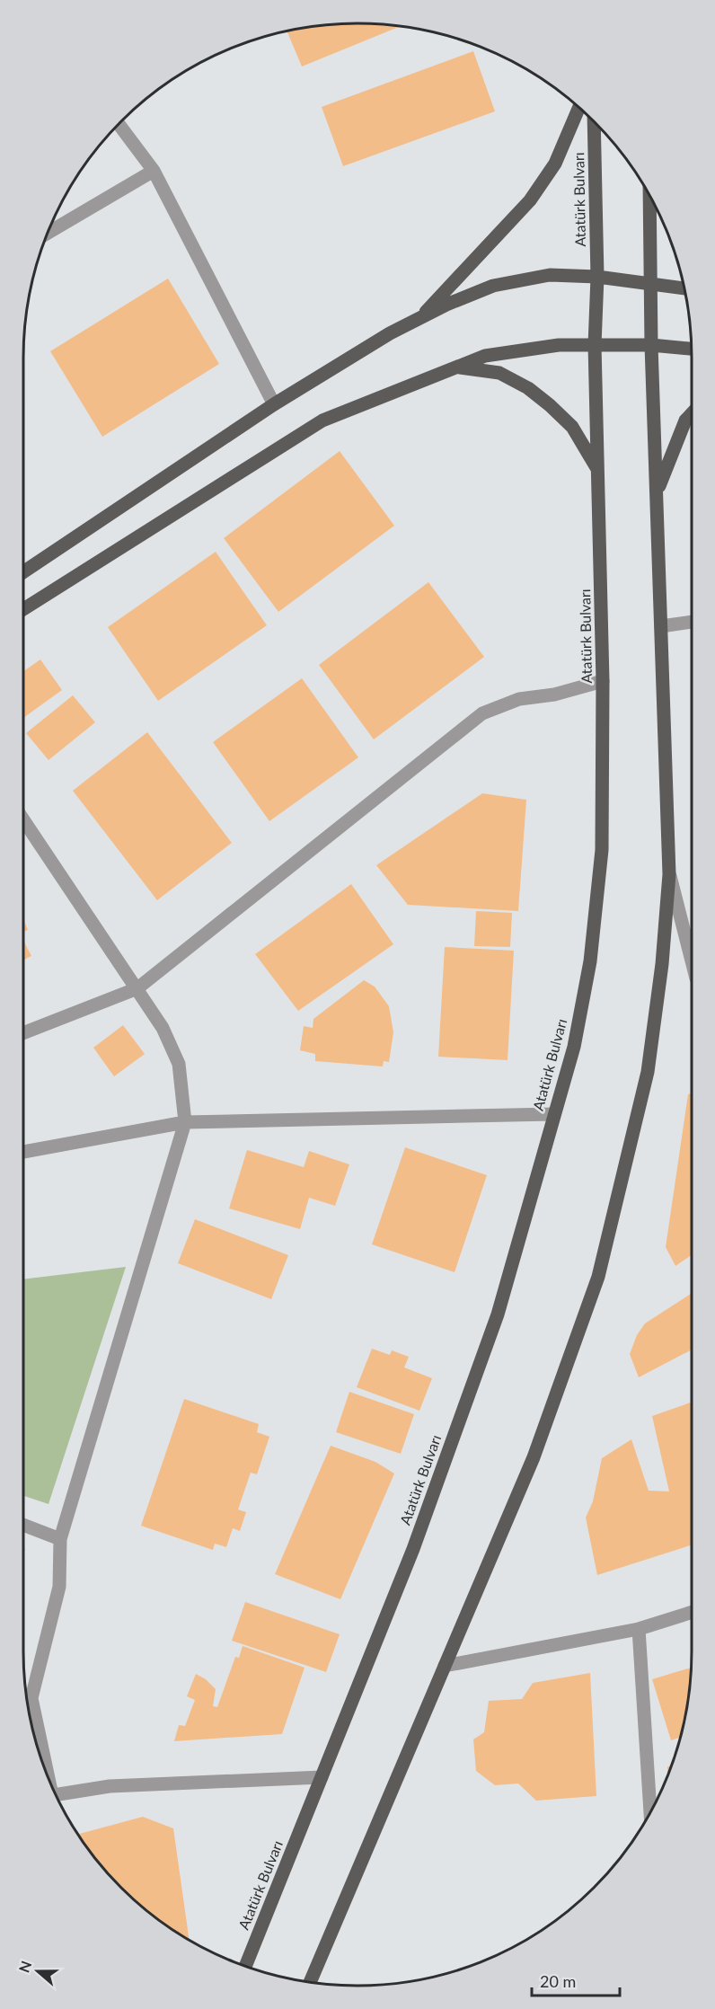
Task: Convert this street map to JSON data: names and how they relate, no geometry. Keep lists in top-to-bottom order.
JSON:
{
  "streets": {
    "main road": ["Atatürk Bulvarı"]
  },
  "scale_bar": "20 m",
  "north": "left"
}
